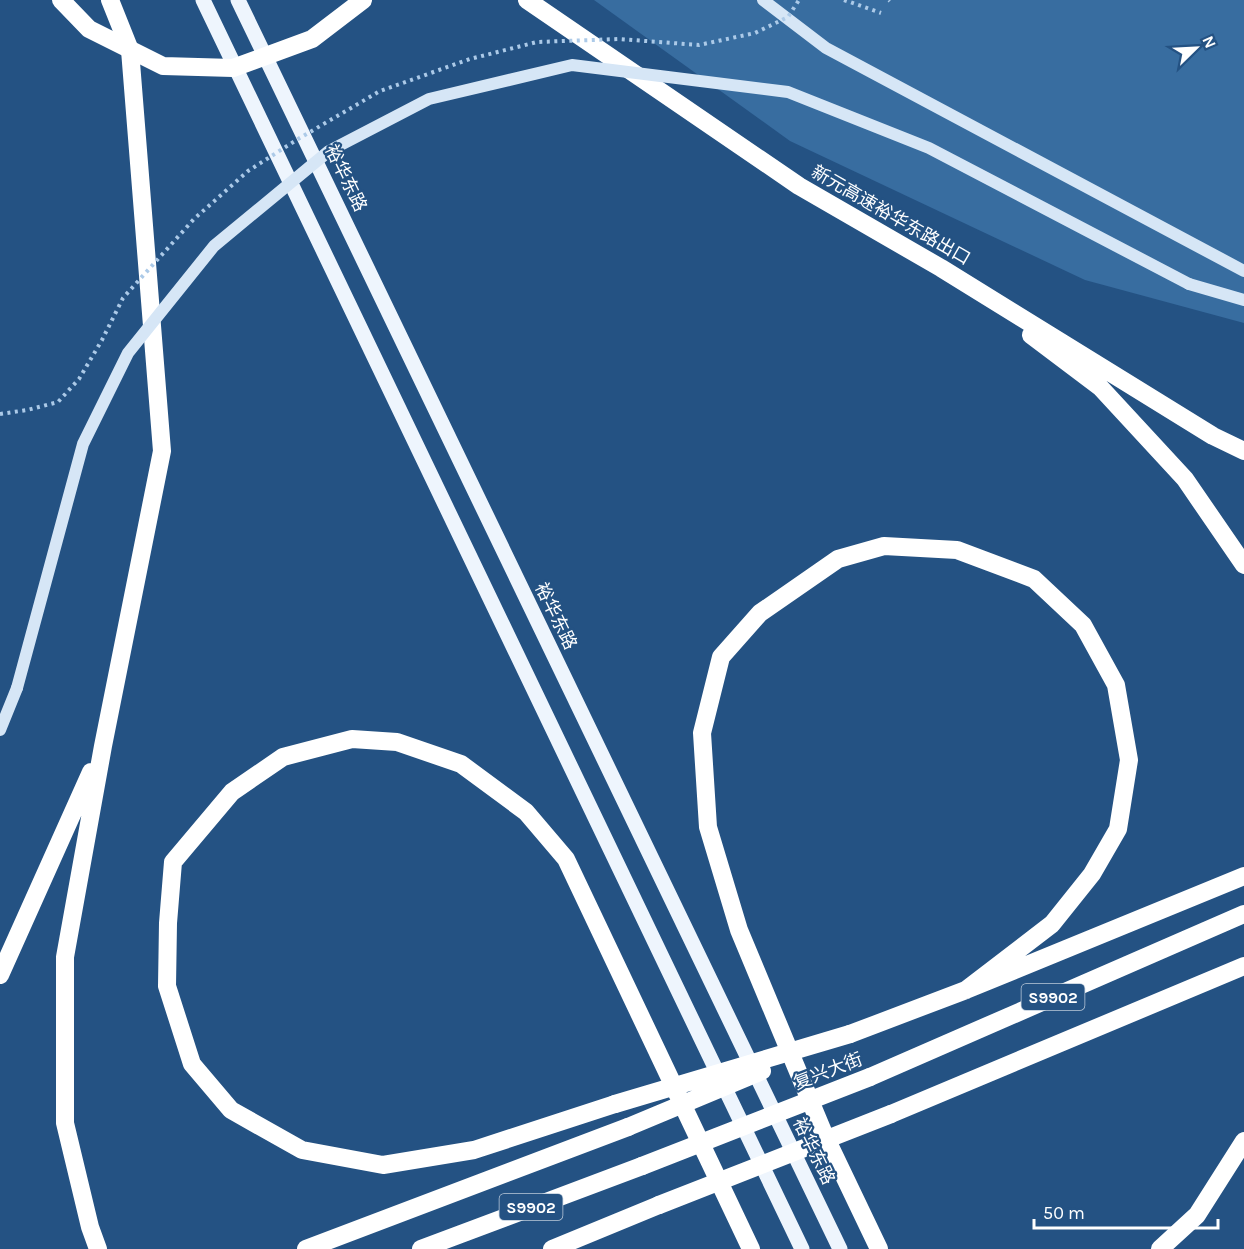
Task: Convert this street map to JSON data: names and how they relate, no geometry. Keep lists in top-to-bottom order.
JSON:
{
  "streets": {
    "highway": ["新元高速裕华东路出口", "S9902", "复兴大街"],
    "main road": ["裕华东路"]
  },
  "scale_bar": "50 m",
  "north": "top right"
}
